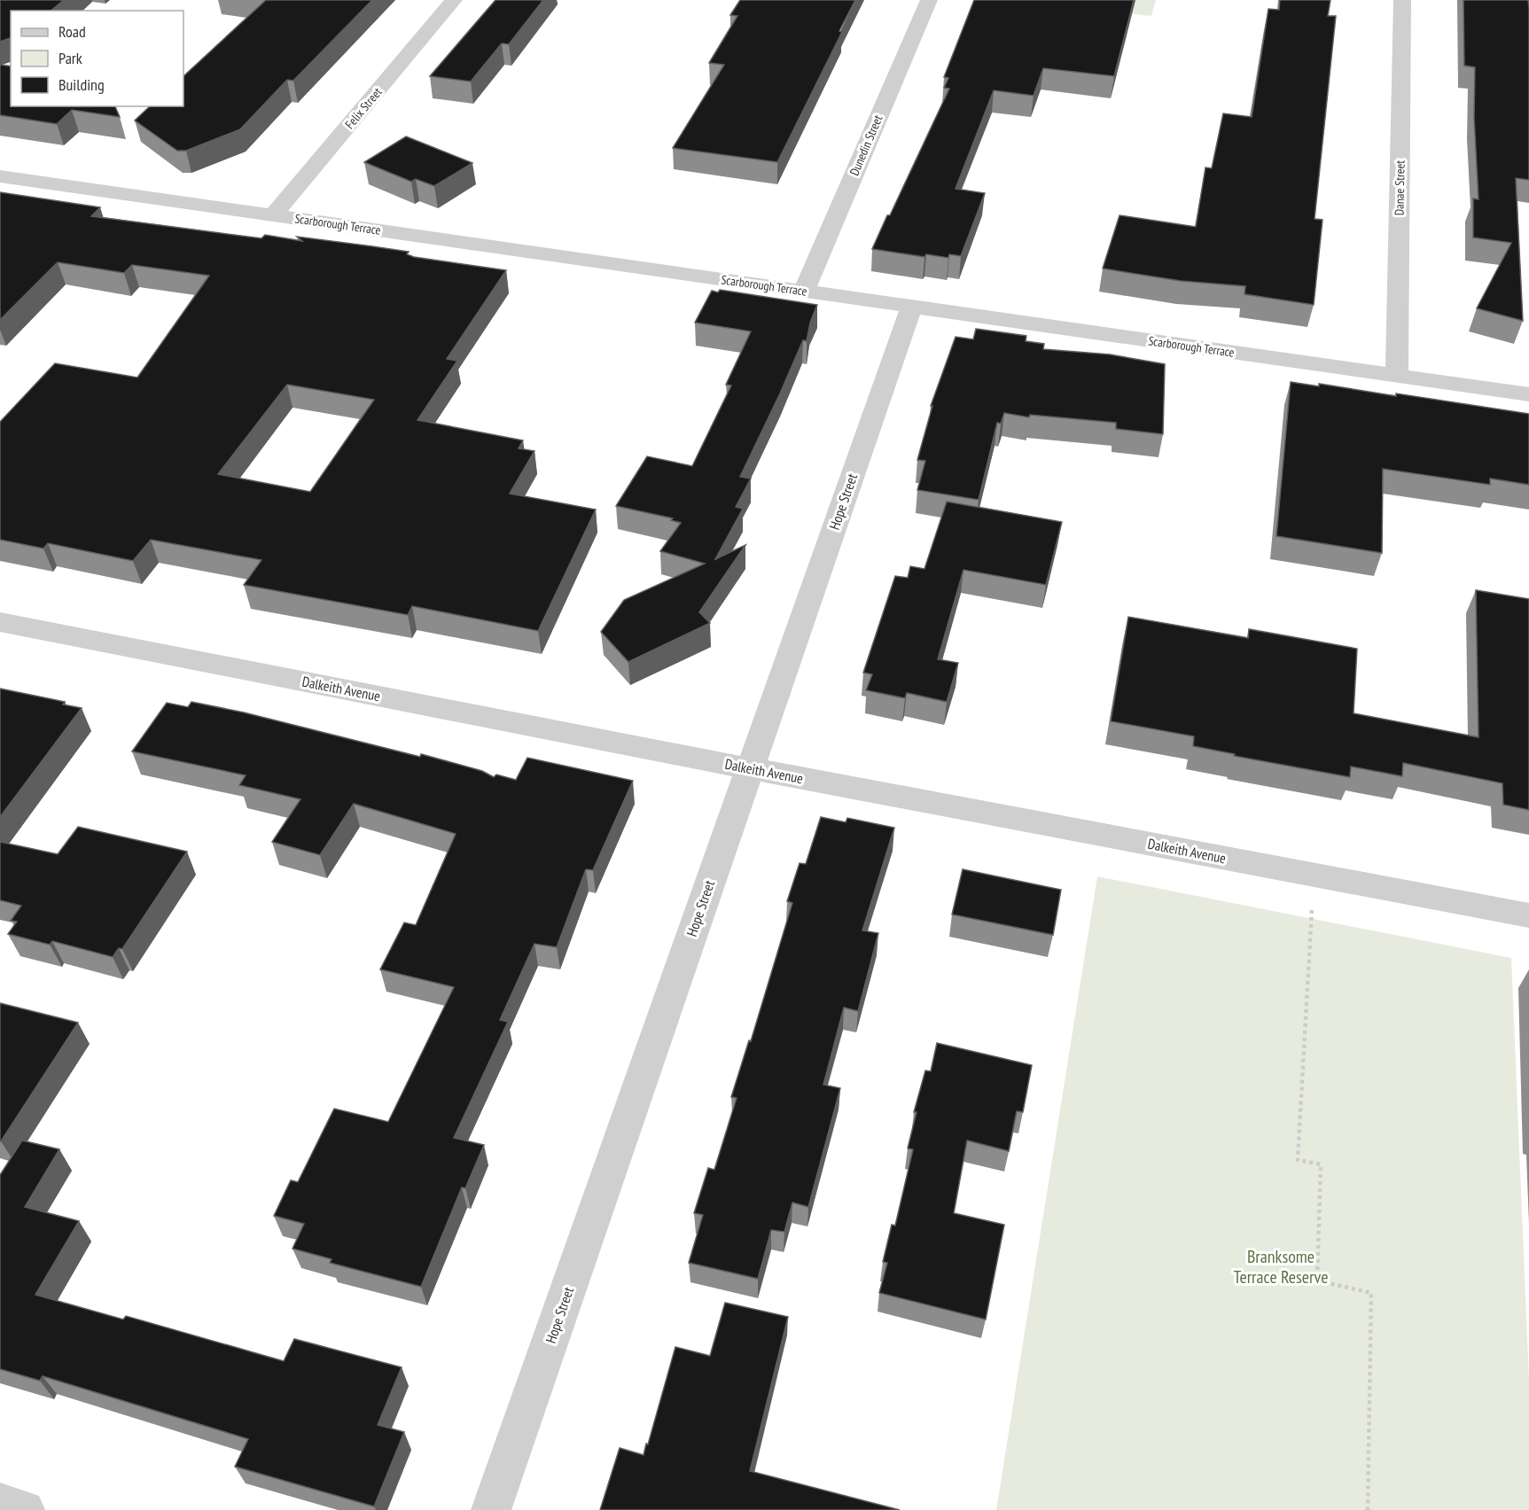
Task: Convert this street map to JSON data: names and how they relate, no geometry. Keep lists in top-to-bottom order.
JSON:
{
  "streets": {
    "street": [
      "Felix Street",
      "Dunedin Street",
      "Danae Street",
      "Scarborough Terrace",
      "Hope Street",
      "Dalkeith Avenue"
    ]
  },
  "crossings": [
    ["Felix Street", "Scarborough Terrace"],
    ["Dunedin Street", "Scarborough Terrace"],
    ["Danae Street", "Scarborough Terrace"],
    ["Scarborough Terrace", "Hope Street"],
    ["Hope Street", "Dalkeith Avenue"]
  ],
  "parks": ["Branksome Terrace Reserve"],
  "legend": ["Road", "Park", "Building"]
}
